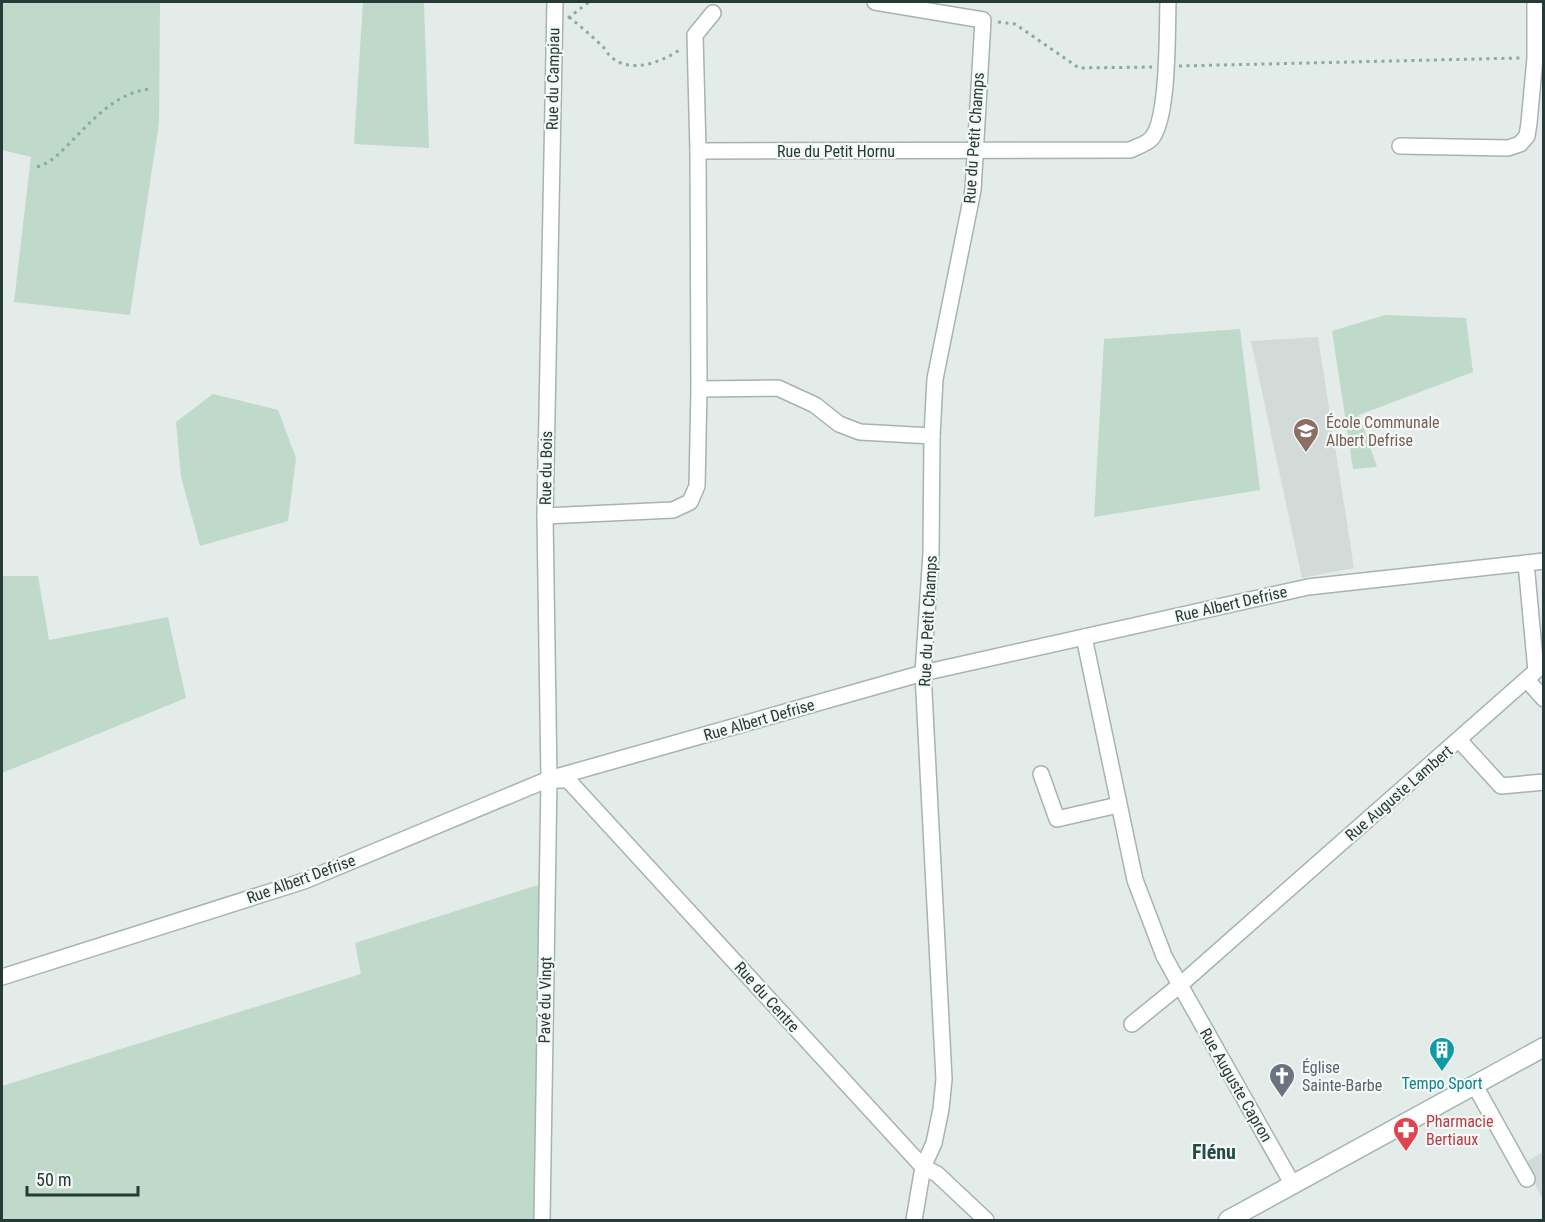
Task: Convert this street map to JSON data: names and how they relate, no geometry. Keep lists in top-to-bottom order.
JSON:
{
  "streets": {
    "street": [
      "Rue du Campiau",
      "Rue du Petit Champs",
      "Rue du Petit Hornu",
      "Rue du Bois",
      "Rue Albert Defrise",
      "Rue Auguste Lambert",
      "Rue du Centre",
      "Pavé du Vingt",
      "Rue Auguste Capron"
    ]
  },
  "crossings": [
    ["Rue du Campiau", "Rue du Bois"],
    ["Rue du Petit Champs", "Rue du Petit Hornu"],
    ["Rue du Petit Champs", "Rue Albert Defrise"],
    ["Rue du Petit Champs", "Rue du Centre"],
    ["Rue du Bois", "Rue Albert Defrise"],
    ["Rue du Bois", "Rue du Centre"],
    ["Rue du Bois", "Pavé du Vingt"],
    ["Rue Albert Defrise", "Rue du Centre"],
    ["Rue Albert Defrise", "Pavé du Vingt"],
    ["Rue Albert Defrise", "Rue Auguste Capron"],
    ["Rue Auguste Lambert", "Rue Auguste Capron"],
    ["Rue du Centre", "Pavé du Vingt"]
  ],
  "districts": ["Flénu"],
  "places": {
    "school or university": ["École Communale Albert Defrise"],
    "building": ["Tempo Sport"],
    "church": ["Église Sainte-Barbe"],
    "pharmacy": ["Pharmacie Bertiaux"]
  },
  "scale_bar": "50 m"
}
